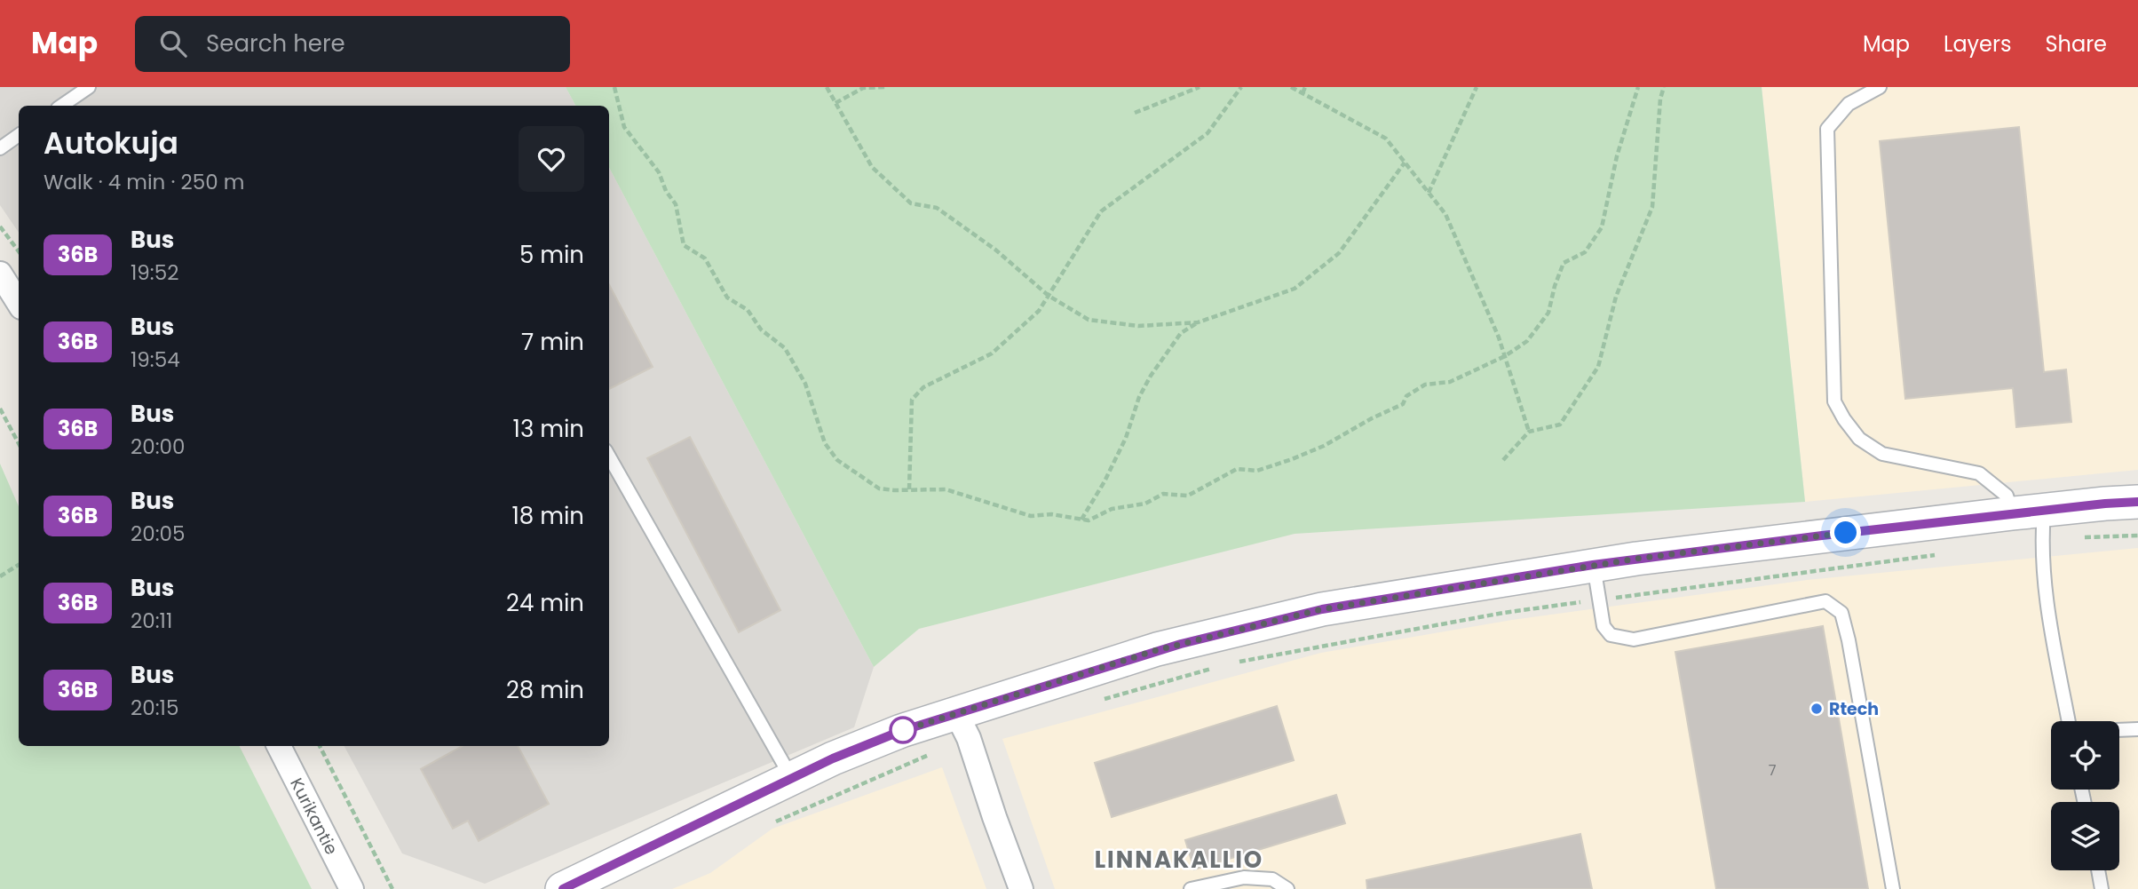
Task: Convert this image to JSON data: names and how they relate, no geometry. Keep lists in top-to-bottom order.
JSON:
{
  "streets": {
    "street": ["Kurikantie"]
  },
  "districts": ["LINNAKALLIO"],
  "places": ["Rtech"],
  "lines": ["bus line 36B"],
  "house_numbers": ["7"],
  "page": {
    "header": "Map",
    "search": "Search here",
    "nav": ["Map", "Layers", "Share"],
    "heading": ["Autokuja", "Walk · 4 min · 250 m"],
    "list": [
      {
        "mark": "36B",
        "name": "Bus",
        "note": "19:52",
        "value": "5 min"
      },
      {
        "mark": "36B",
        "name": "Bus",
        "note": "19:54",
        "value": "7 min"
      },
      {
        "mark": "36B",
        "name": "Bus",
        "note": "20:00",
        "value": "13 min"
      },
      {
        "mark": "36B",
        "name": "Bus",
        "note": "20:05",
        "value": "18 min"
      },
      {
        "mark": "36B",
        "name": "Bus",
        "note": "20:11",
        "value": "24 min"
      },
      {
        "mark": "36B",
        "name": "Bus",
        "note": "20:15",
        "value": "28 min"
      }
    ]
  }
}
